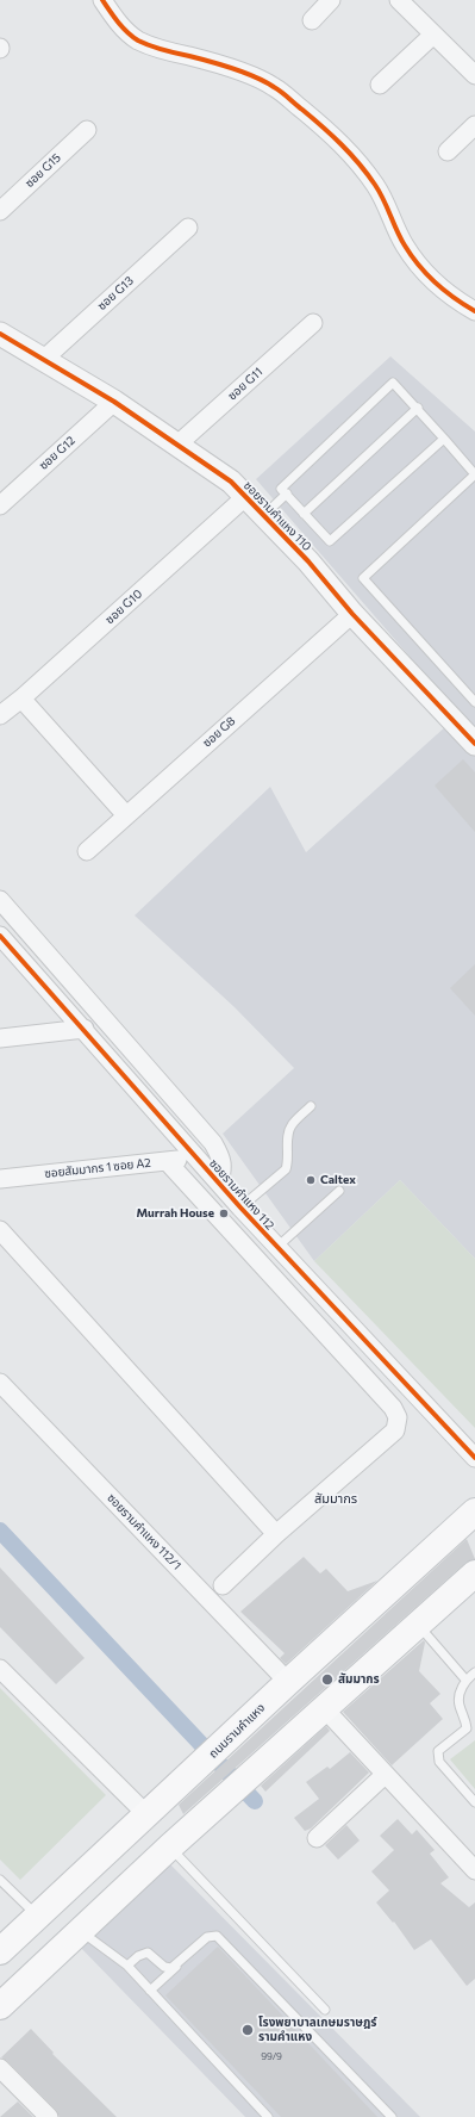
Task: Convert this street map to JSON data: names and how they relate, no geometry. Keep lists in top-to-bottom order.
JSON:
{
  "streets": {
    "main road": ["ถนนรามคำแหง"],
    "street": [
      "ซอย G15",
      "ซอย G13",
      "ซอย G11",
      "ซอย G12",
      "ซอยรามคำแหง 110",
      "ซอย G10",
      "ซอย G8",
      "ซอยสัมมากร 1 ซอย A2",
      "ซอยรามคำแหง 112",
      "ซอยรามคำแหง 112/1"
    ]
  },
  "crossings": [
    ["ซอย G13", "ซอยรามคำแหง 110"],
    ["ซอย G11", "ซอยรามคำแหง 110"],
    ["ซอย G12", "ซอยรามคำแหง 110"],
    ["ซอยรามคำแหง 110", "ซอย G10"],
    ["ซอยรามคำแหง 110", "ซอย G8"],
    ["ซอยสัมมากร 1 ซอย A2", "ซอยรามคำแหง 112"],
    ["ซอยรามคำแหง 112/1", "ถนนรามคำแหง"]
  ],
  "districts": ["สัมมากร"],
  "places": [
    "Caltex",
    "Murrah House",
    "สัมมากร",
    "โรงพยาบาลเกษมราษฎร์ รามคำแหง"
  ],
  "house_numbers": ["99/9"]
}
